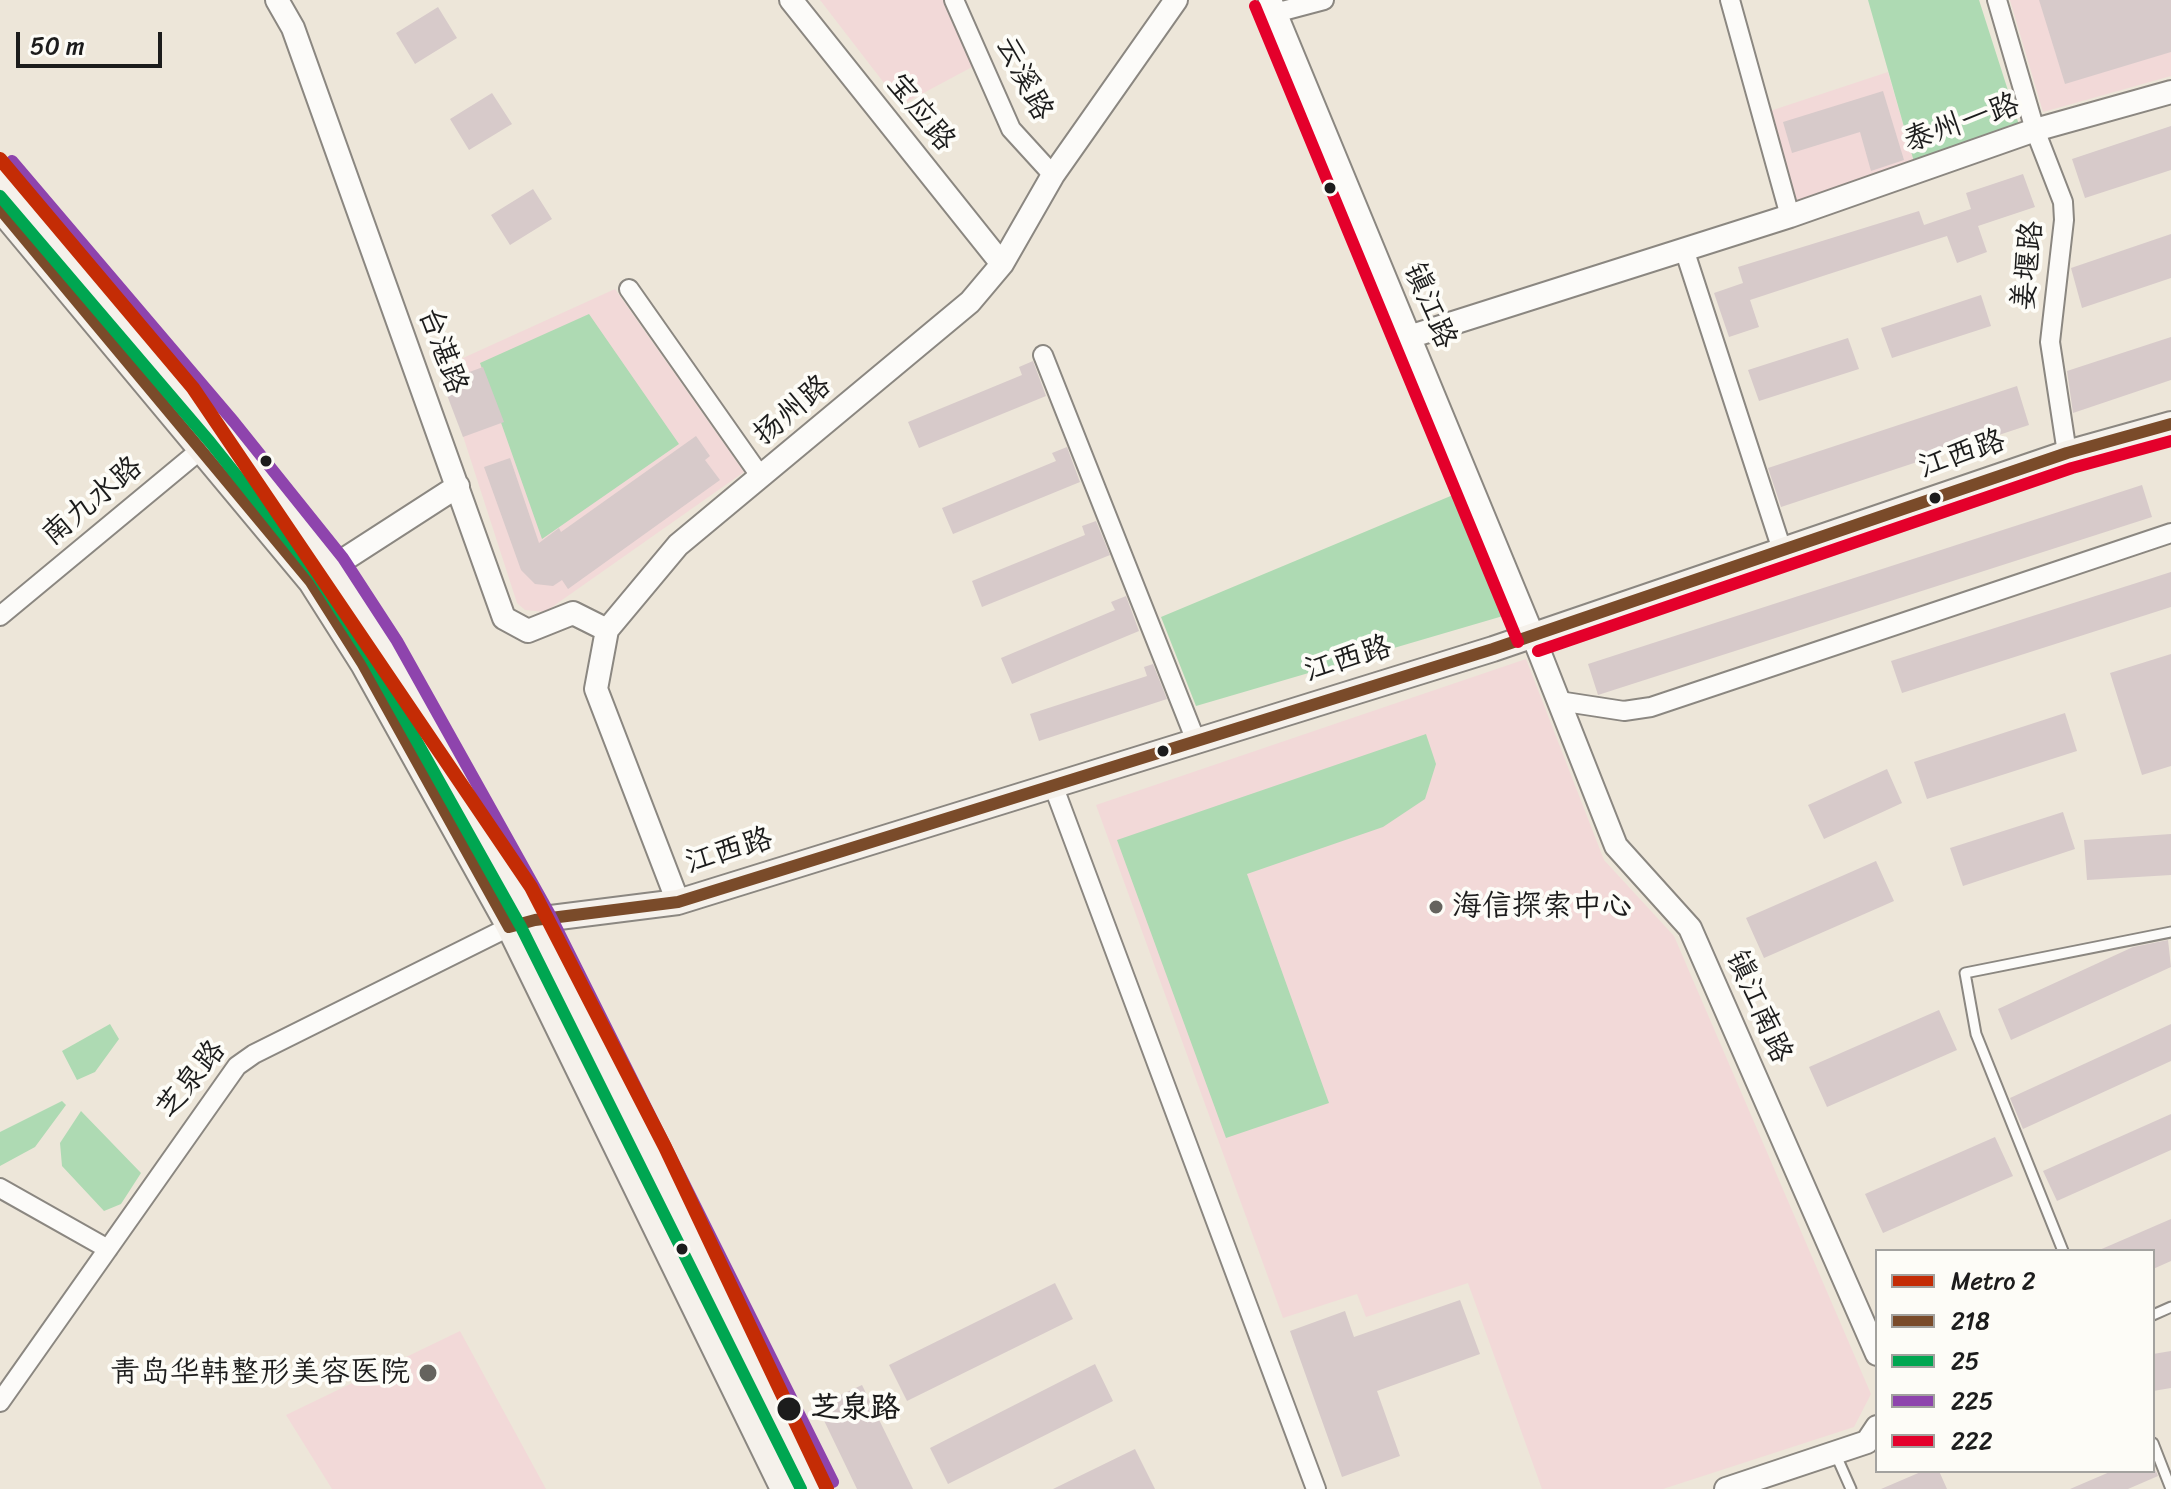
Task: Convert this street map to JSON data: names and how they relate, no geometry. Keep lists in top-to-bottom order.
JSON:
{
  "streets": {
    "main road": ["江西路", "芝泉路"],
    "street": [
      "云溪路",
      "宝应路",
      "泰州一路",
      "姜堰路",
      "镇江路",
      "台湛路",
      "扬州路",
      "南九水路",
      "镇江南路"
    ]
  },
  "crossings": [
    ["云溪路", "扬州路"],
    ["宝应路", "扬州路"],
    ["泰州一路", "姜堰路"],
    ["泰州一路", "镇江路"],
    ["姜堰路", "江西路"],
    ["镇江路", "江西路"],
    ["镇江路", "镇江南路"],
    ["台湛路", "扬州路"],
    ["扬州路", "江西路"],
    ["江西路", "镇江南路"],
    ["江西路", "芝泉路"]
  ],
  "places": ["海信探索中心", "青岛华韩整形美容医院", "芝泉路"],
  "lines": [
    "transit line 222",
    "metro line 2",
    "transit line 225",
    "transit line 25",
    "transit line 218"
  ],
  "legend": [
    "Metro 2",
    "218",
    "25",
    "225",
    "222"
  ],
  "scale_bar": "50 m"
}
